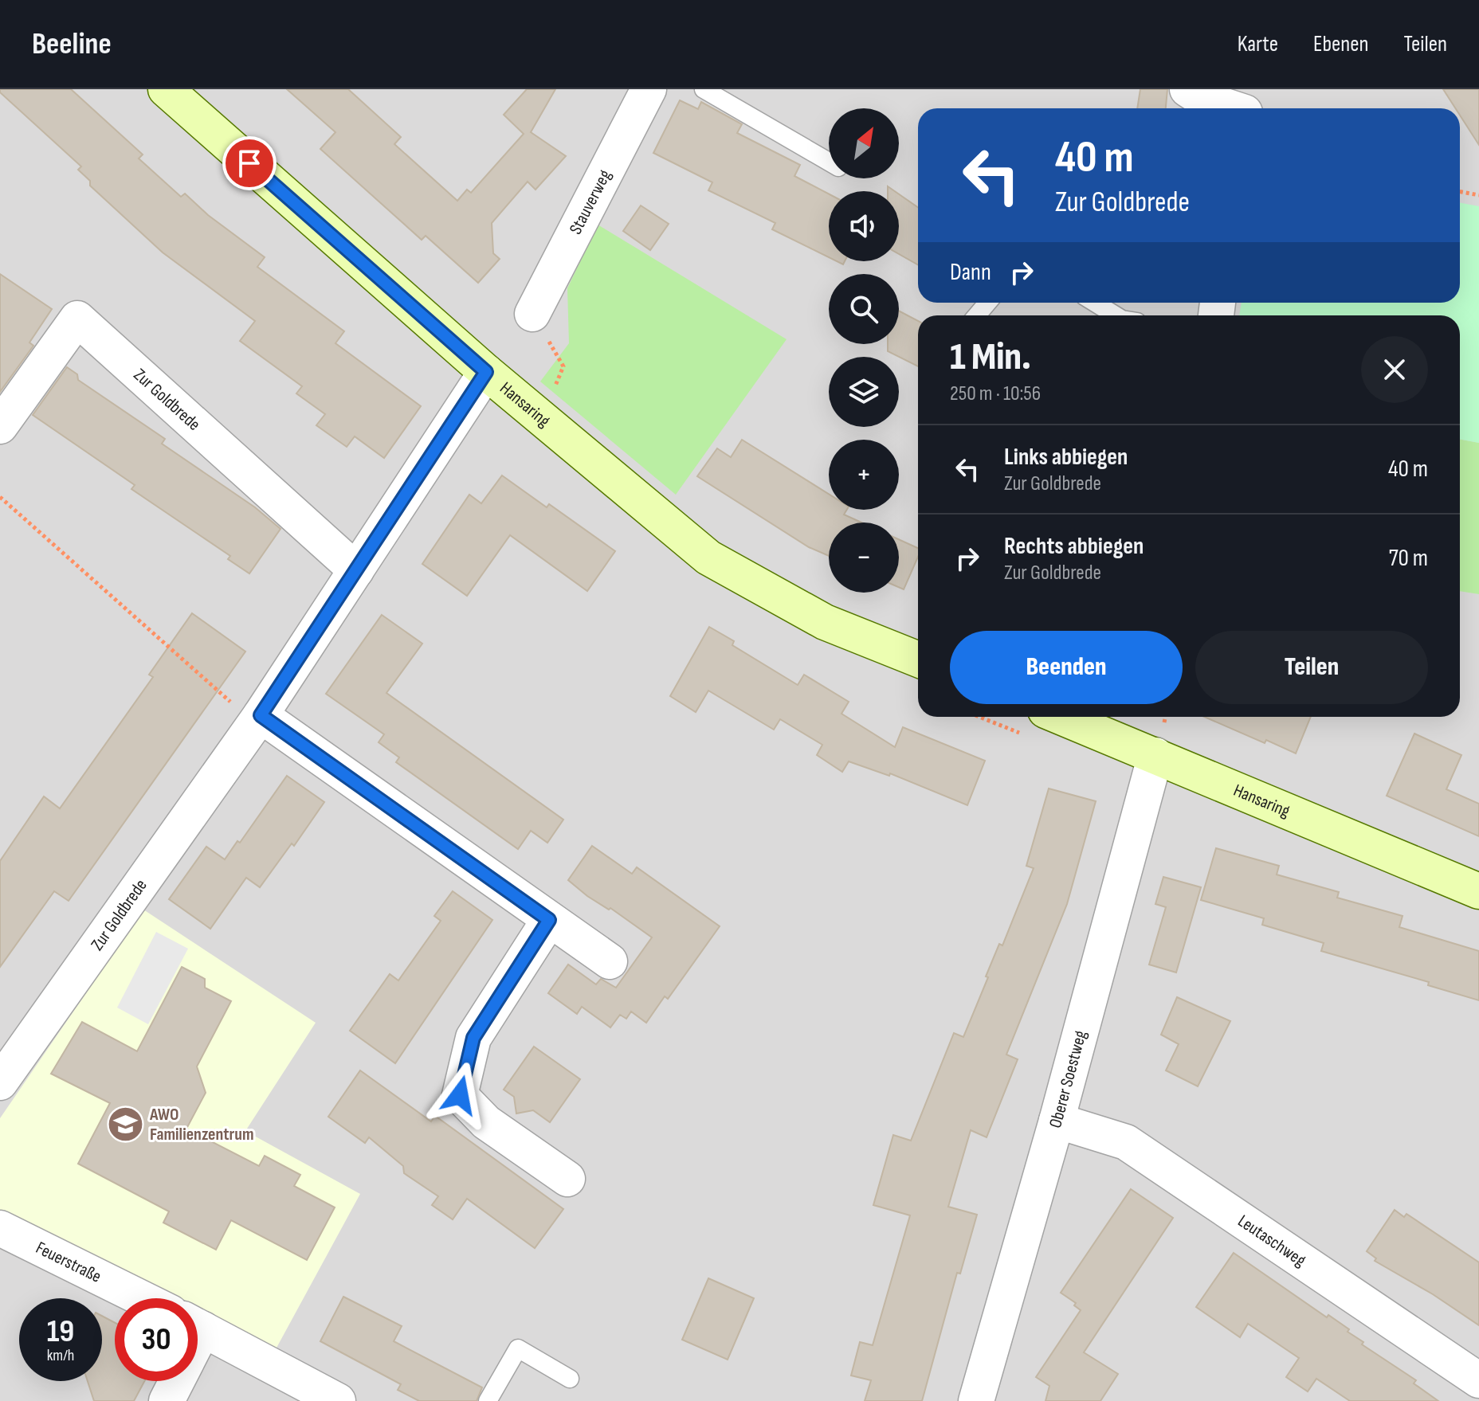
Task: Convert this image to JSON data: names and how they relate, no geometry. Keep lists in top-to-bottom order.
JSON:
{
  "streets": {
    "street": [
      "Stauverweg",
      "Zur Goldbrede",
      "Hansaring",
      "Oberer Soestweg",
      "Leutaschweg",
      "Feuerstraße"
    ]
  },
  "crossings": [
    ["Zur Goldbrede", "Hansaring"],
    ["Hansaring", "Oberer Soestweg"],
    ["Oberer Soestweg", "Leutaschweg"]
  ],
  "places": {
    "school or university": ["AWO Familienzentrum"]
  },
  "north": "top right",
  "page": {
    "header": "Beeline",
    "nav": ["Karte", "Ebenen", "Teilen"],
    "map_buttons": ["+", "−"],
    "turn": ["40 m", "Zur Goldbrede"],
    "then": "Dann",
    "heading": ["1 Min.", "250 m · 10:56"],
    "list": [
      {
        "name": "Links abbiegen",
        "note": "Zur Goldbrede",
        "value": "40 m"
      },
      {
        "name": "Rechts abbiegen",
        "note": "Zur Goldbrede",
        "value": "70 m"
      }
    ],
    "buttons": ["Beenden", "Teilen"],
    "speed": "19 km/h",
    "limit": "30"
  }
}
